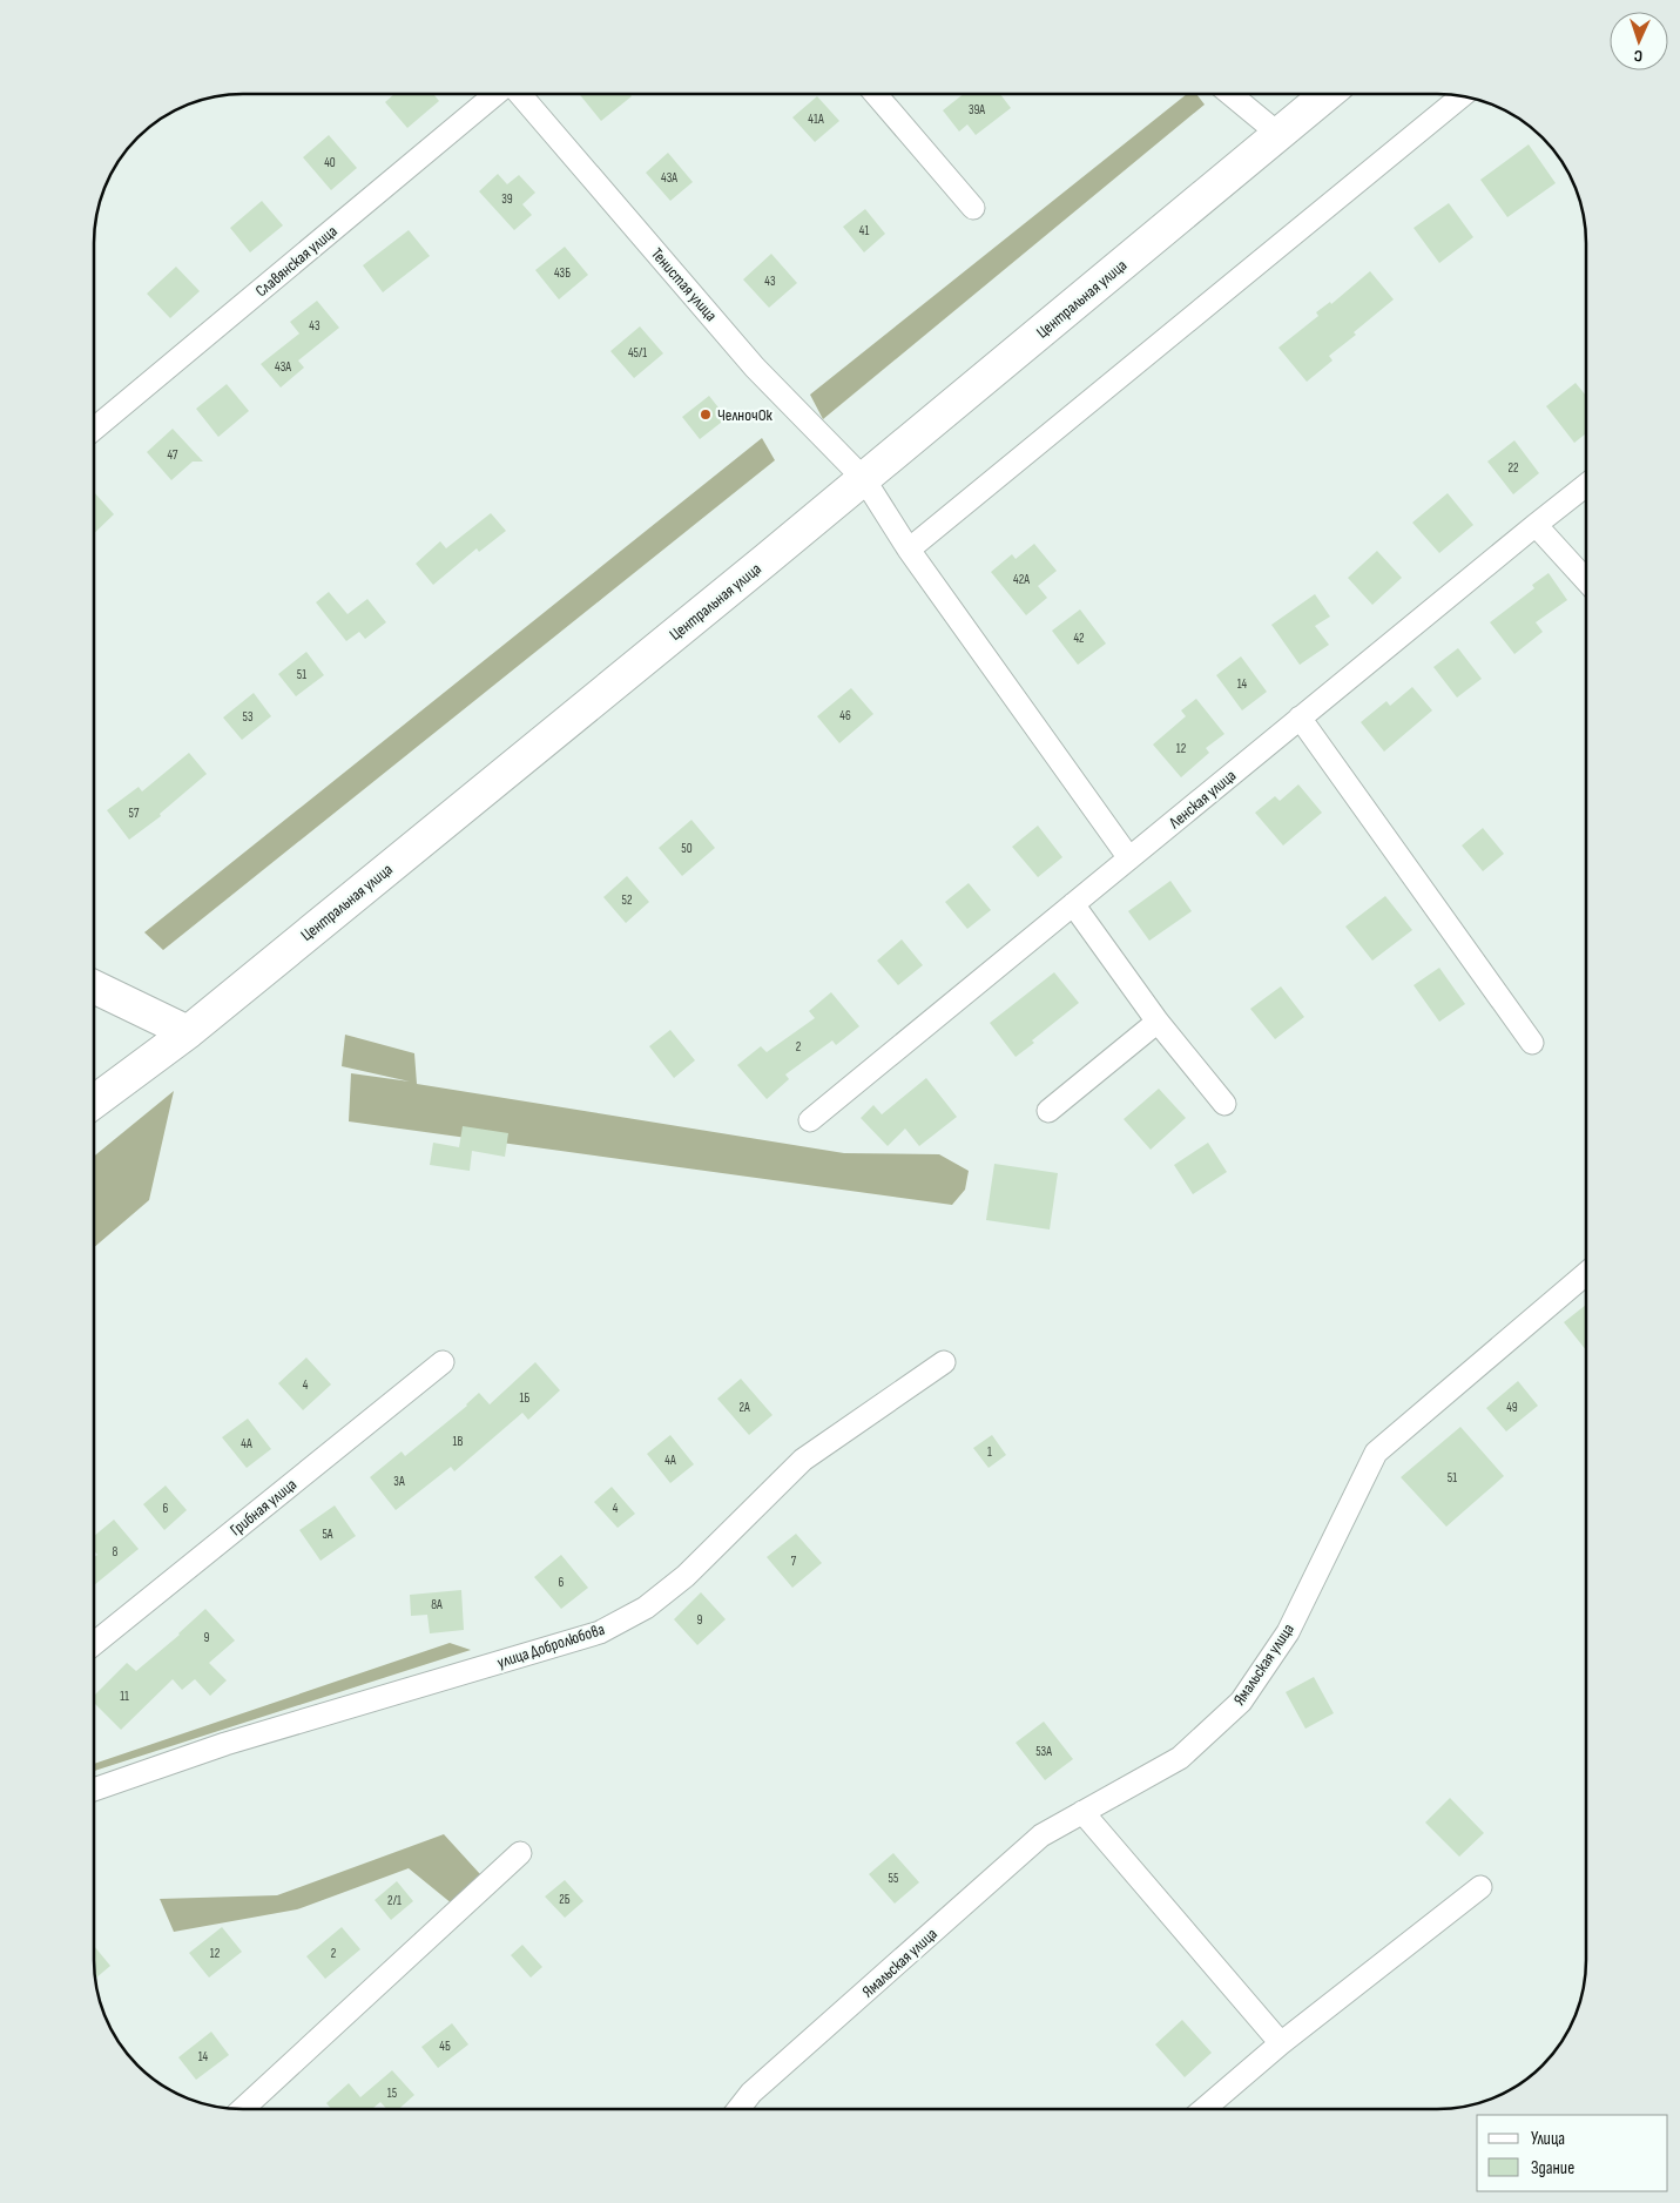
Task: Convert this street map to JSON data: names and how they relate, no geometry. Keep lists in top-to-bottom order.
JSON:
{
  "streets": {
    "main road": ["Центральная улица"],
    "street": [
      "Славянская улица",
      "Тенистая улица",
      "Ленская улица",
      "Грибная улица",
      "улица Добролюбова",
      "Ямальская улица"
    ]
  },
  "crossings": [
    ["Тенистая улица", "Центральная улица"],
    ["Тенистая улица", "Ленская улица"]
  ],
  "places": ["ЧелночОк"],
  "house_numbers": [
    "39А",
    "41А",
    "40",
    "43А",
    "39",
    "41",
    "43Б",
    "43",
    "43",
    "45/1",
    "43А",
    "47",
    "22",
    "42А",
    "42",
    "51",
    "14",
    "46",
    "53",
    "12",
    "57",
    "50",
    "52",
    "2",
    "4",
    "1Б",
    "2А",
    "49",
    "1В",
    "4А",
    "1",
    "4А",
    "51",
    "3А",
    "6",
    "4",
    "5А",
    "8",
    "7",
    "6",
    "8А",
    "9",
    "9",
    "11",
    "53А",
    "55",
    "2Б",
    "2/1",
    "12",
    "2",
    "4Б",
    "14",
    "15"
  ],
  "legend": ["Улица", "Здание"],
  "north": "bottom"
}
